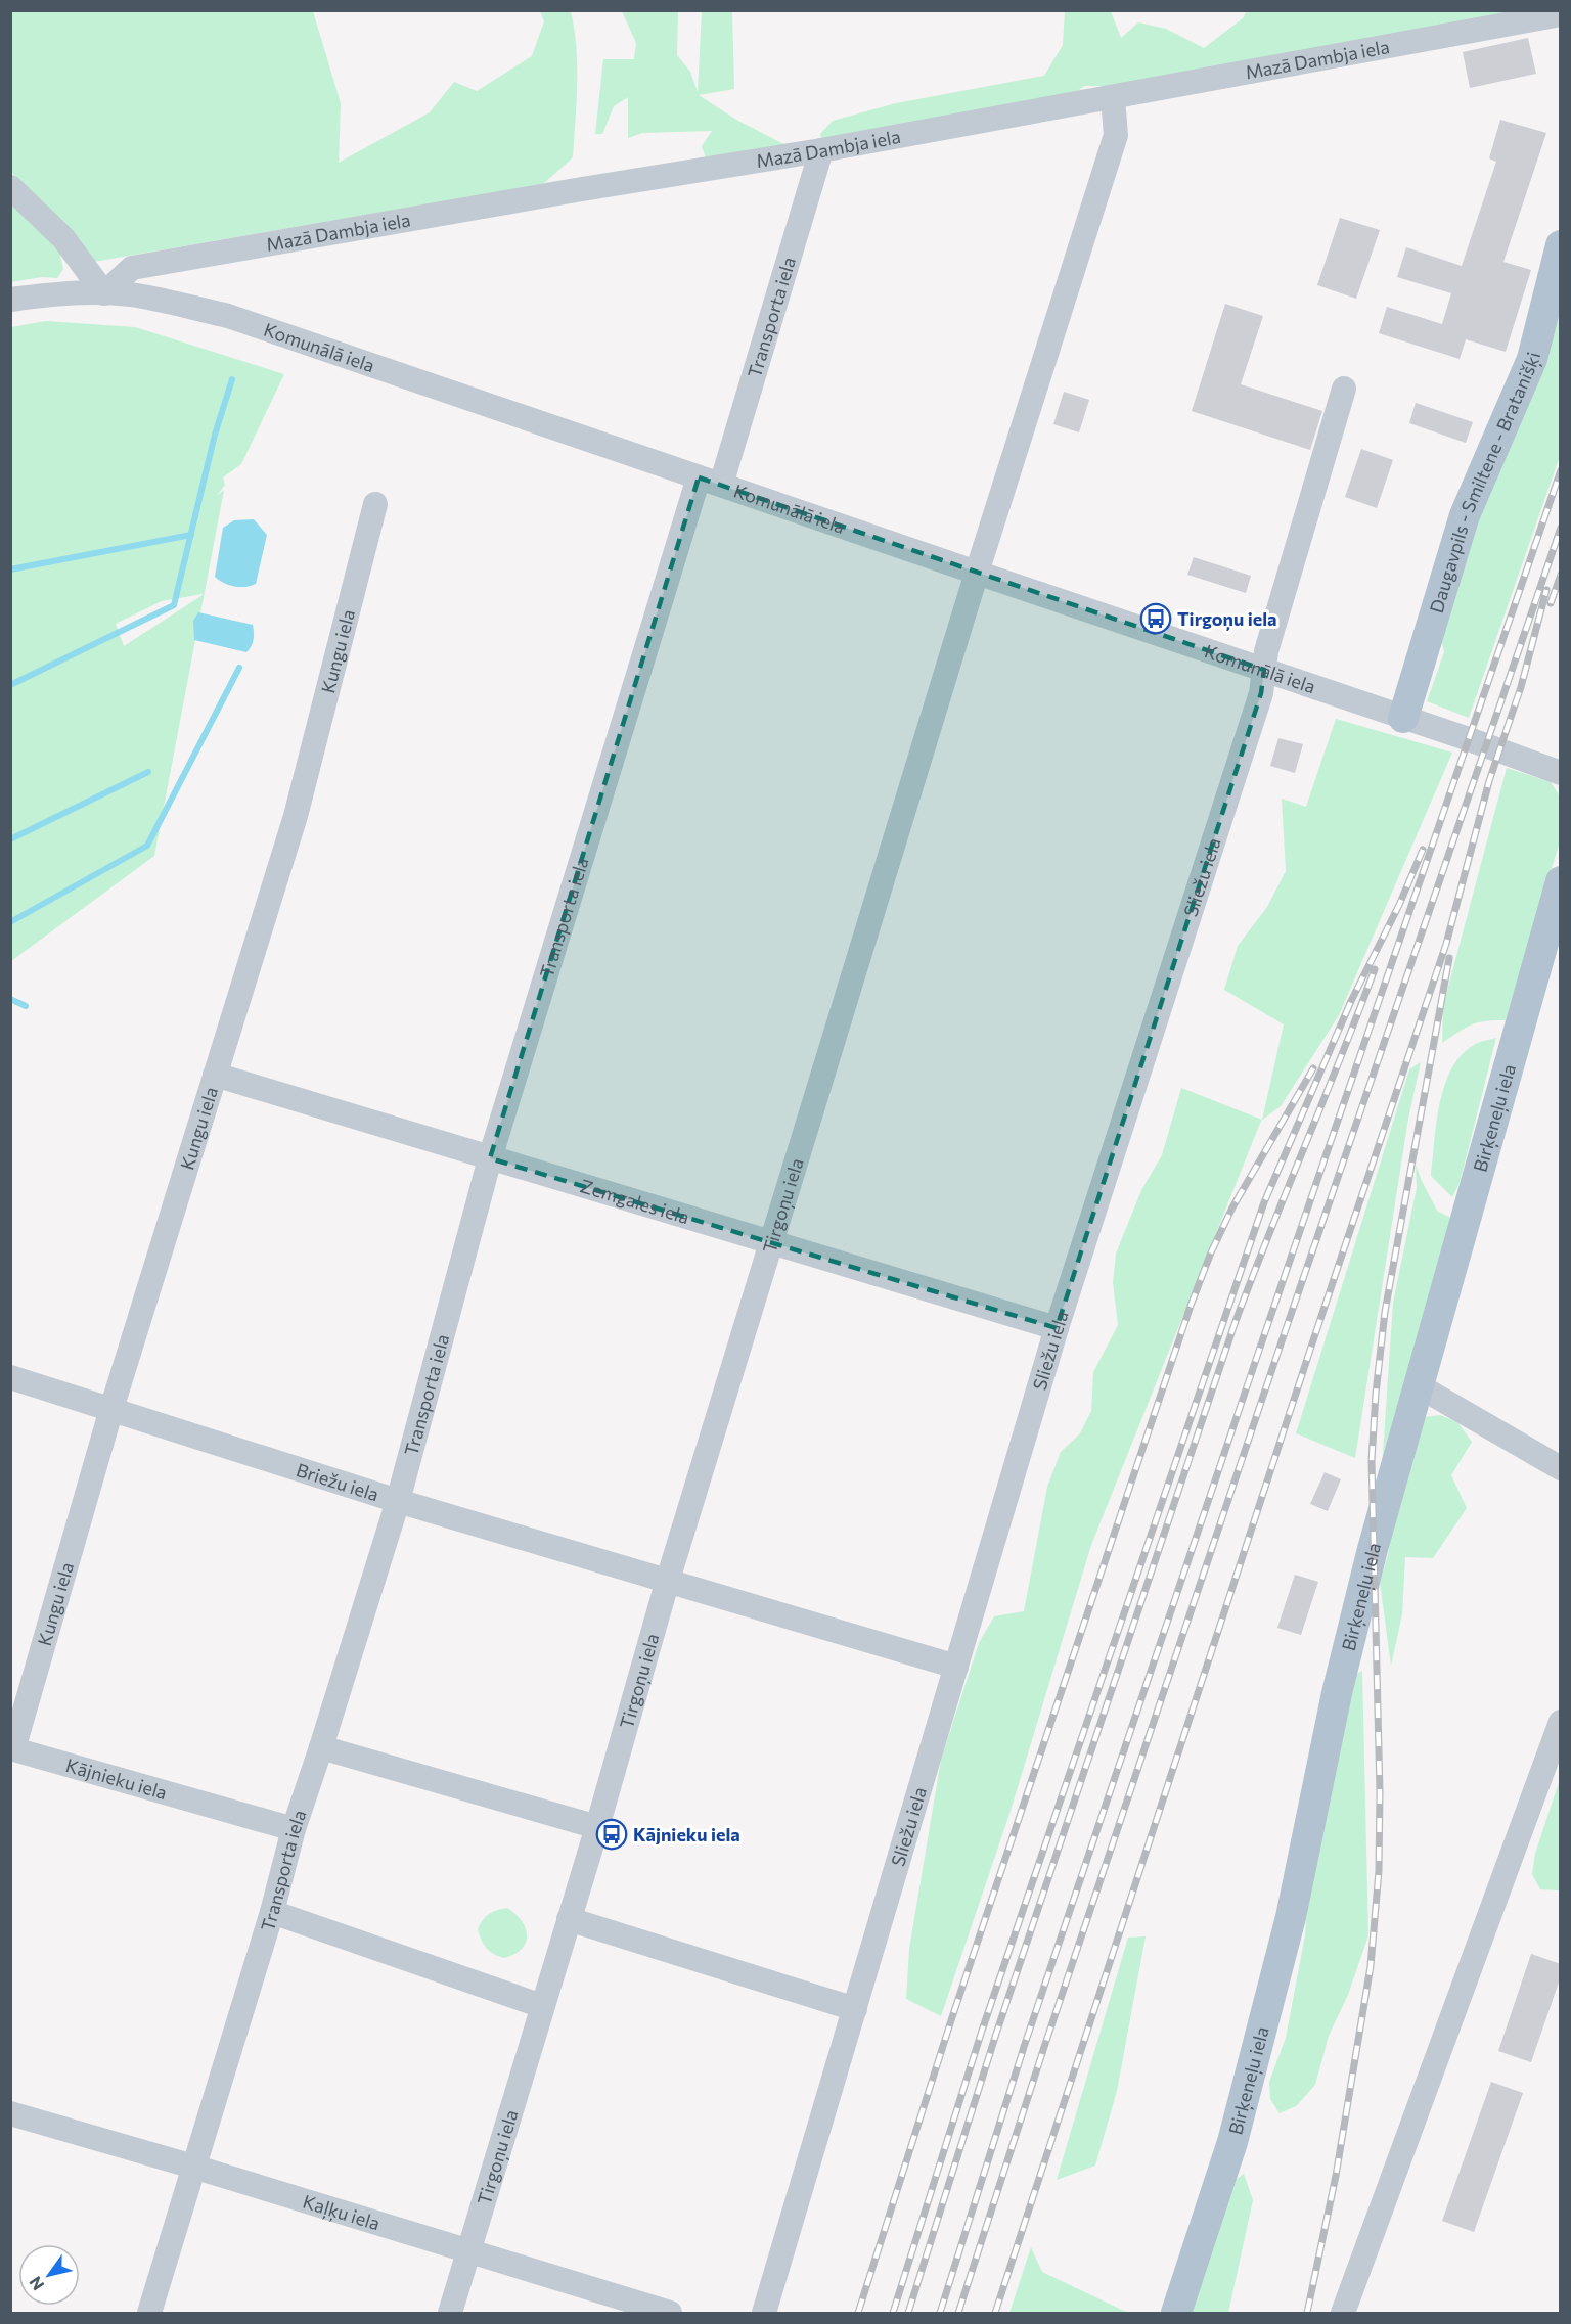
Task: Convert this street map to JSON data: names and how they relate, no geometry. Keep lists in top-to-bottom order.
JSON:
{
  "streets": {
    "main road": ["Daugavpils - Smiltene - Bratanišķi", "Birķeneļu iela"],
    "street": [
      "Mazā Dambja iela",
      "Transporta iela",
      "Komunālā iela",
      "Kungu iela",
      "Sliežu iela",
      "Zemgales iela",
      "Tirgoņu iela",
      "Briežu iela",
      "Kājnieku iela",
      "Kaļķu iela"
    ]
  },
  "crossings": [
    ["Mazā Dambja iela", "Transporta iela"],
    ["Mazā Dambja iela", "Komunālā iela"],
    ["Mazā Dambja iela", "Tirgoņu iela"],
    ["Transporta iela", "Komunālā iela"],
    ["Transporta iela", "Zemgales iela"],
    ["Transporta iela", "Briežu iela"],
    ["Transporta iela", "Kājnieku iela"],
    ["Transporta iela", "Kaļķu iela"],
    ["Komunālā iela", "Daugavpils - Smiltene - Bratanišķi"],
    ["Komunālā iela", "Sliežu iela"],
    ["Komunālā iela", "Tirgoņu iela"],
    ["Kungu iela", "Zemgales iela"],
    ["Kungu iela", "Briežu iela"],
    ["Kungu iela", "Kājnieku iela"],
    ["Sliežu iela", "Zemgales iela"],
    ["Sliežu iela", "Briežu iela"],
    ["Zemgales iela", "Tirgoņu iela"],
    ["Tirgoņu iela", "Briežu iela"],
    ["Tirgoņu iela", "Kaļķu iela"]
  ],
  "places": {
    "bus stop": ["Tirgoņu iela", "Kājnieku iela"]
  },
  "north": "bottom left"
}
